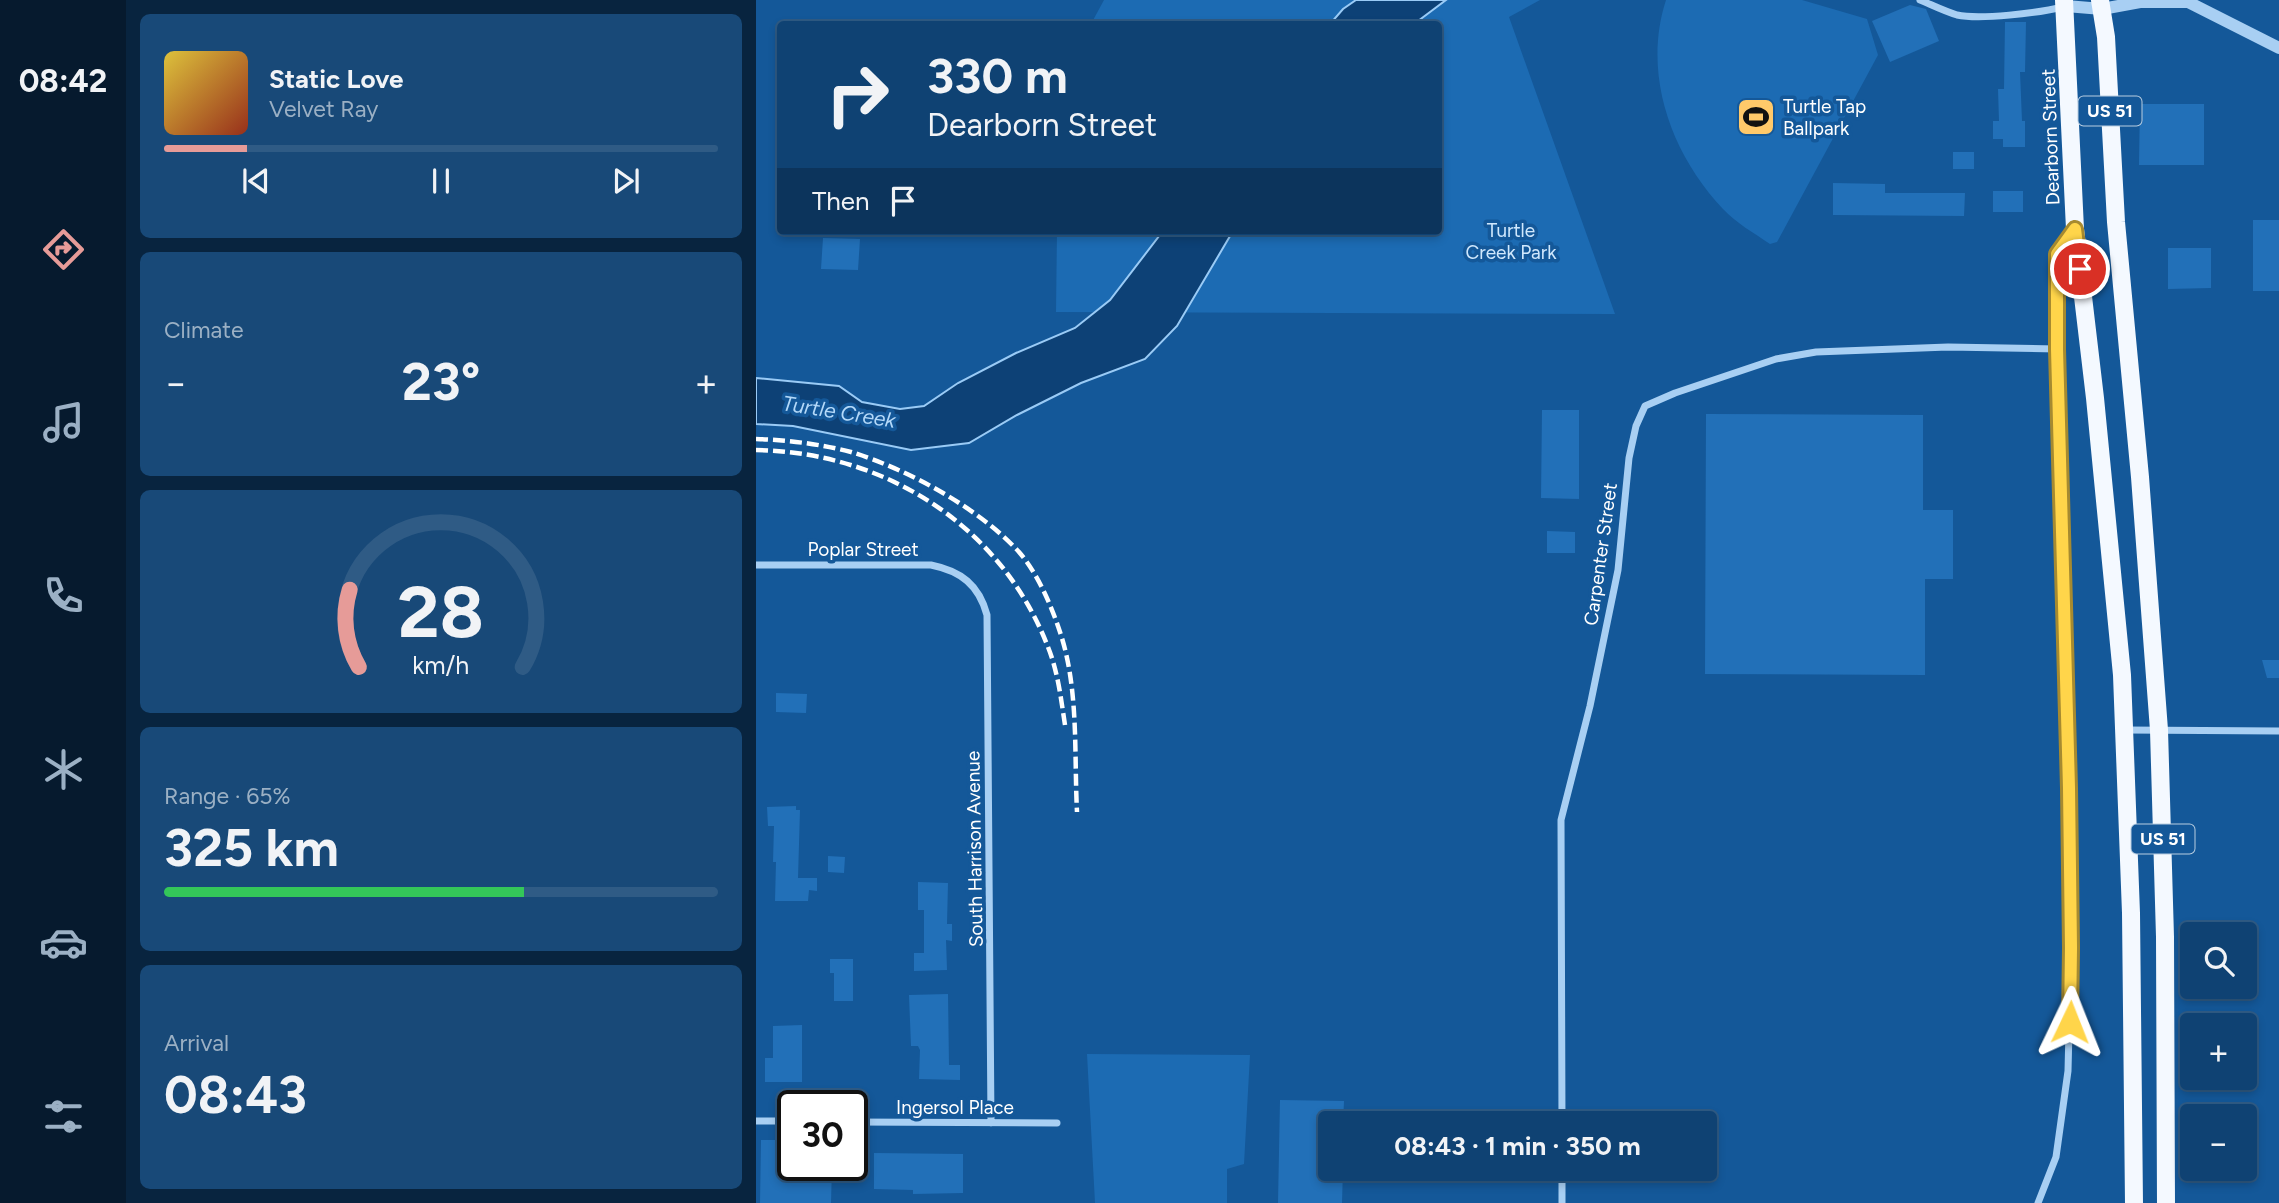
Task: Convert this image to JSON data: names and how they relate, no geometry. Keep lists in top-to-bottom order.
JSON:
{
  "streets": {
    "main road": ["US 51", "Dearborn Street"],
    "street": [
      "Poplar Street",
      "Carpenter Street",
      "South Harrison Avenue",
      "Ingersol Place"
    ]
  },
  "crossings": [
    ["US 51", "Dearborn Street"],
    ["Poplar Street", "South Harrison Avenue"],
    ["South Harrison Avenue", "Ingersol Place"]
  ],
  "water": ["Turtle Creek"],
  "parks": ["Turtle Creek Park"],
  "places": {
    "sports": ["Turtle Tap Ballpark"]
  },
  "page": {
    "tabs": "08:42",
    "turn": ["330 m", "Dearborn Street"],
    "song": ["Static Love", "Velvet Ray"],
    "then": "Then",
    "tile": [
      "Climate",
      ["Range · 65%", "325 km"],
      ["Arrival", "08:43"]
    ],
    "heat": ["−", "23°", "+"],
    "map_buttons": ["+", "−"],
    "limit": "30",
    "trip": "08:43 · 1 min · 350 m",
    "gauge": ["28", "km/h"]
  }
}
